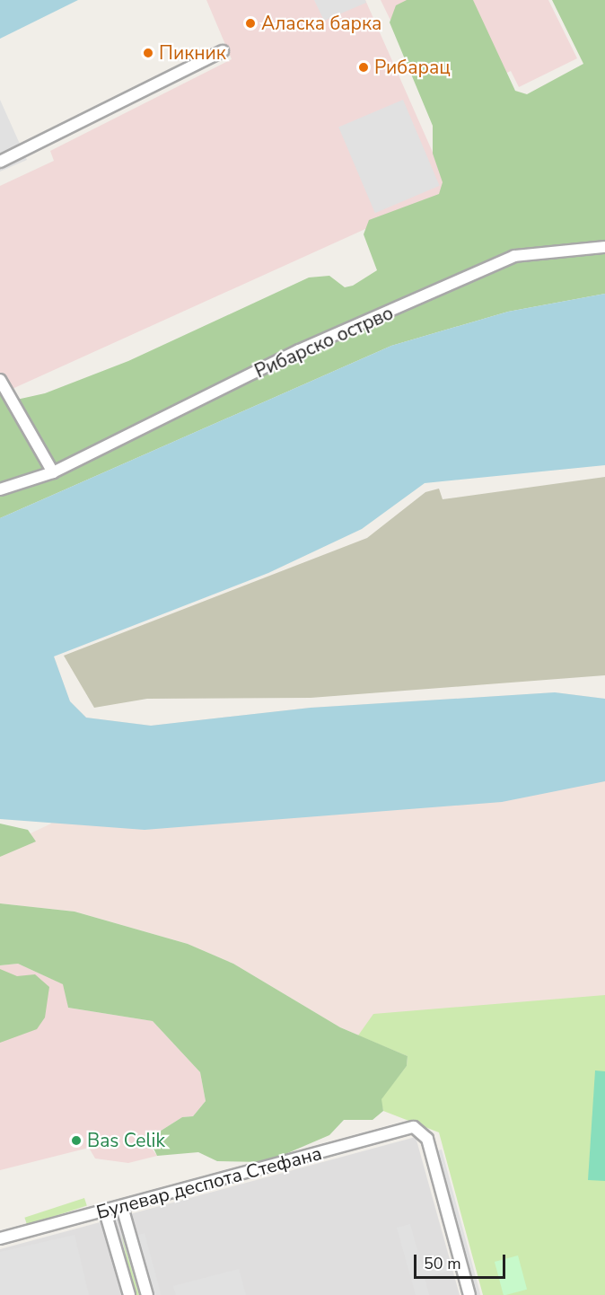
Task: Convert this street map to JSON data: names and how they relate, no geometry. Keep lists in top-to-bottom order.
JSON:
{
  "streets": {
    "street": ["Рибарско острво", "Булевар деспота Стефана"]
  },
  "places": [
    "Аласка барка",
    "Пикник",
    "Рибарац",
    "Bas Celik"
  ],
  "scale_bar": "50 m"
}
